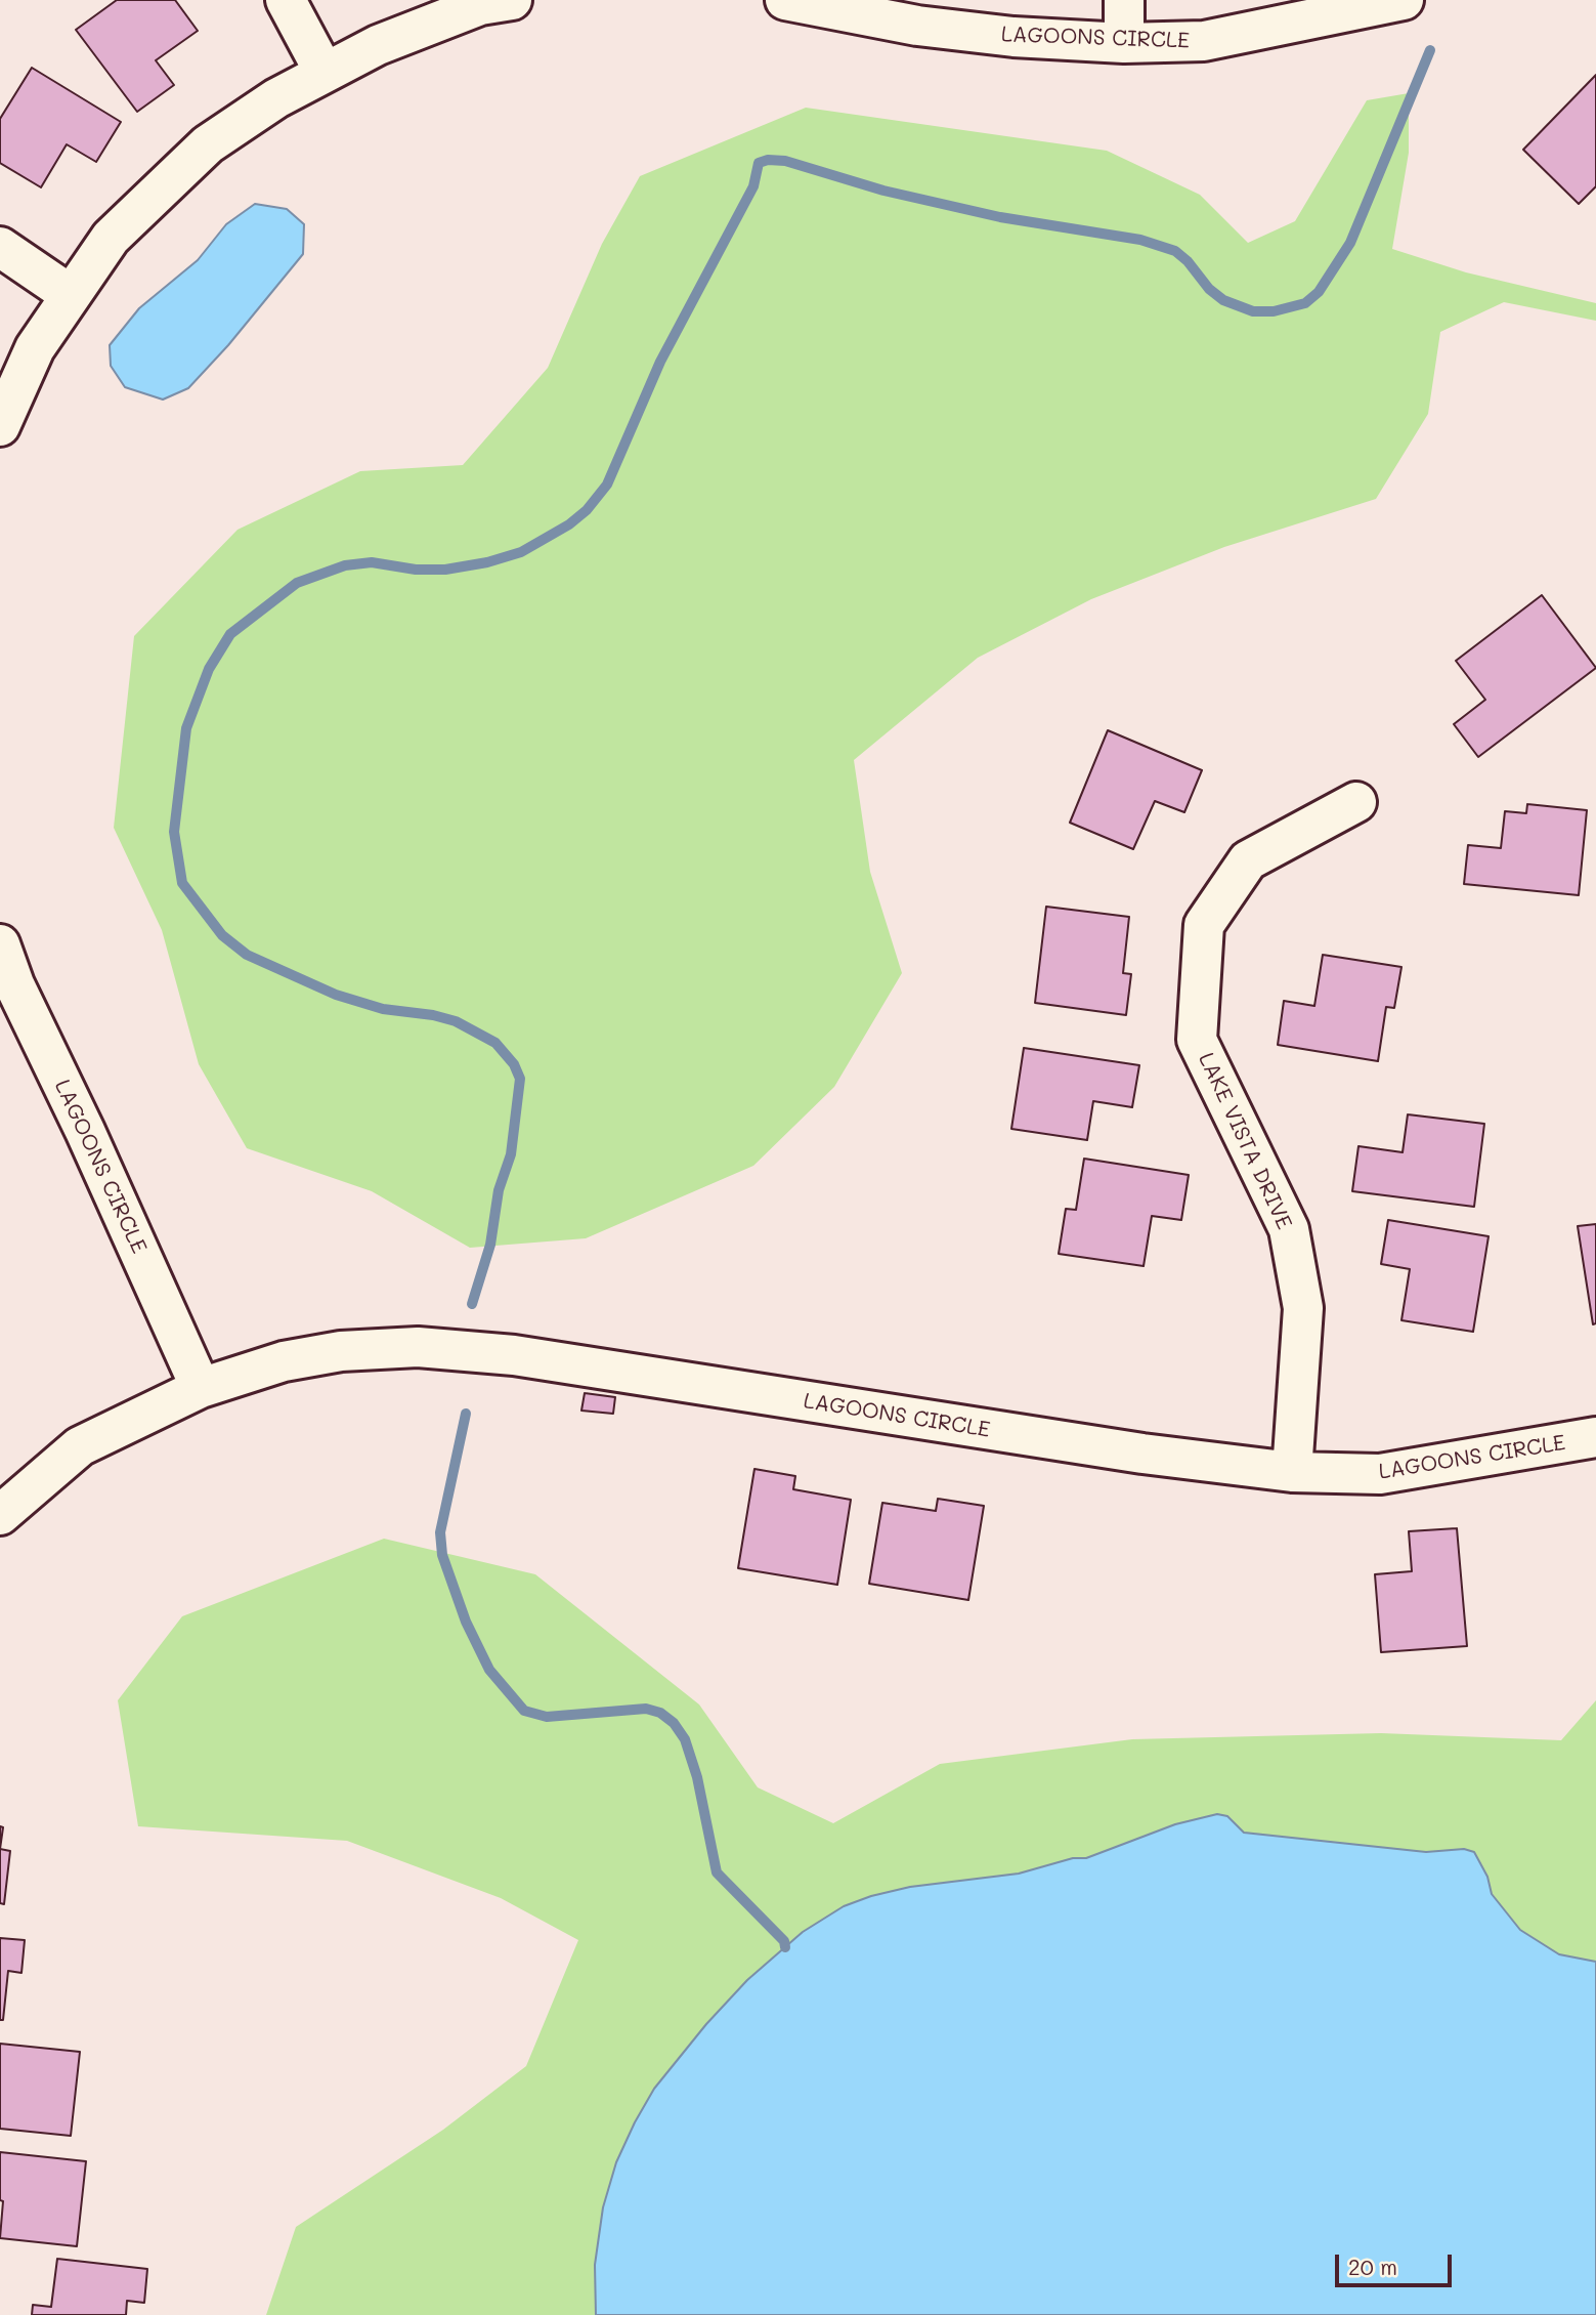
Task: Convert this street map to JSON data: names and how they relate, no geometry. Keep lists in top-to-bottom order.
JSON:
{
  "streets": {
    "street": ["LAGOONS CIRCLE", "LAKE VISTA DRIVE"]
  },
  "crossings": [
    ["LAGOONS CIRCLE", "LAKE VISTA DRIVE"]
  ],
  "scale_bar": "20 m"
}
